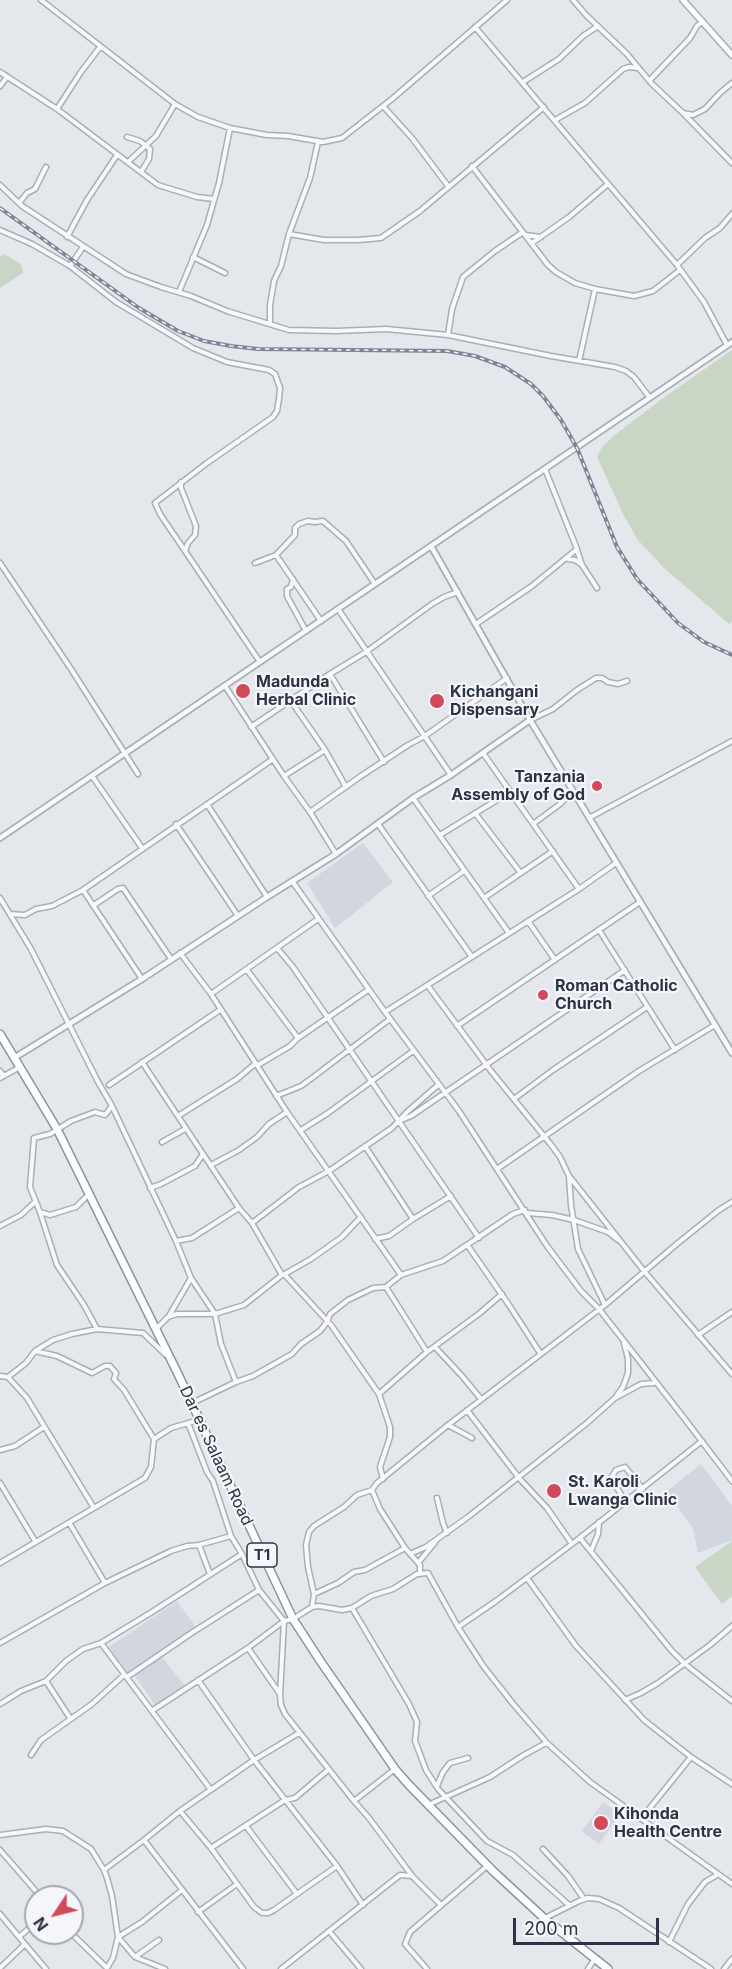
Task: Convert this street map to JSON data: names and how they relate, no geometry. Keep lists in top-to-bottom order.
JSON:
{
  "streets": {
    "highway": ["Dar es Salaam Road", "T1"]
  },
  "places": [
    "Madunda Herbal Clinic",
    "Kichangani Dispensary",
    "Tanzania Assembly of God",
    "Roman Catholic Church",
    "St. Karoli Lwanga Clinic",
    "Kihonda Health Centre"
  ],
  "scale_bar": "200 m",
  "north": "bottom left"
}
